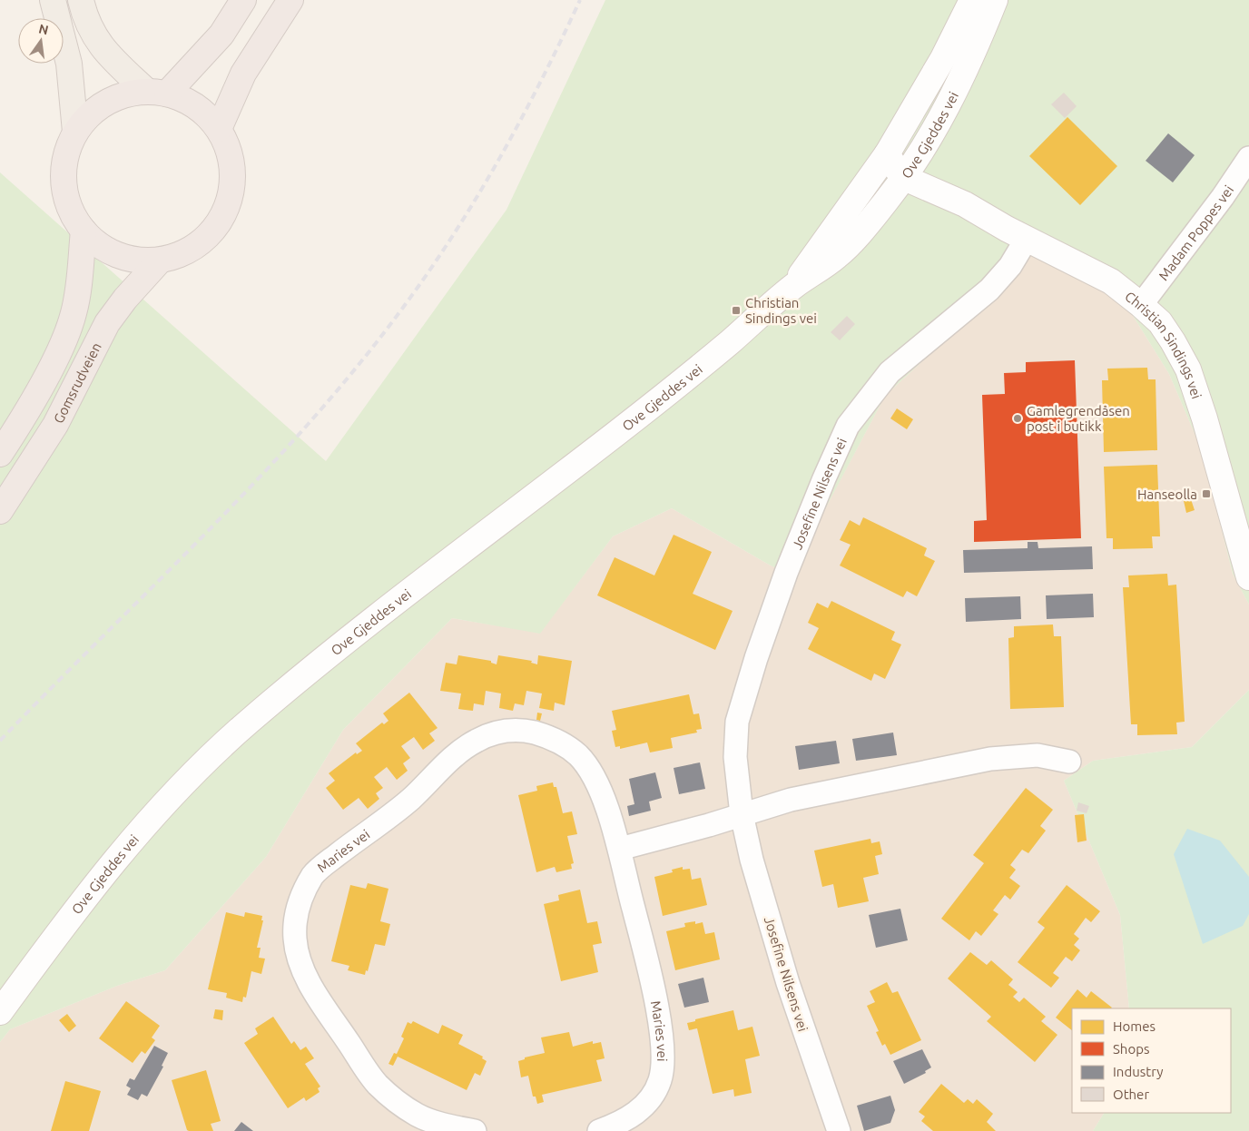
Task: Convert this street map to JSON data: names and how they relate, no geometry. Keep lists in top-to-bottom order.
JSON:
{
  "streets": {
    "highway": ["Gomsrudveien"],
    "street": [
      "Ove Gjeddes vei",
      "Madam Poppes vei",
      "Christian Sindings vei",
      "Josefine Nilsens vei",
      "Maries vei"
    ]
  },
  "crossings": [
    ["Ove Gjeddes vei", "Christian Sindings vei"],
    ["Madam Poppes vei", "Christian Sindings vei"],
    ["Christian Sindings vei", "Josefine Nilsens vei"]
  ],
  "places": {
    "transit": ["Christian Sindings vei", "Hanseolla"],
    "other": ["Gamlegrendåsen post i butikk"]
  },
  "legend": [
    "Homes",
    "Shops",
    "Industry",
    "Other"
  ],
  "north": "top"
}
